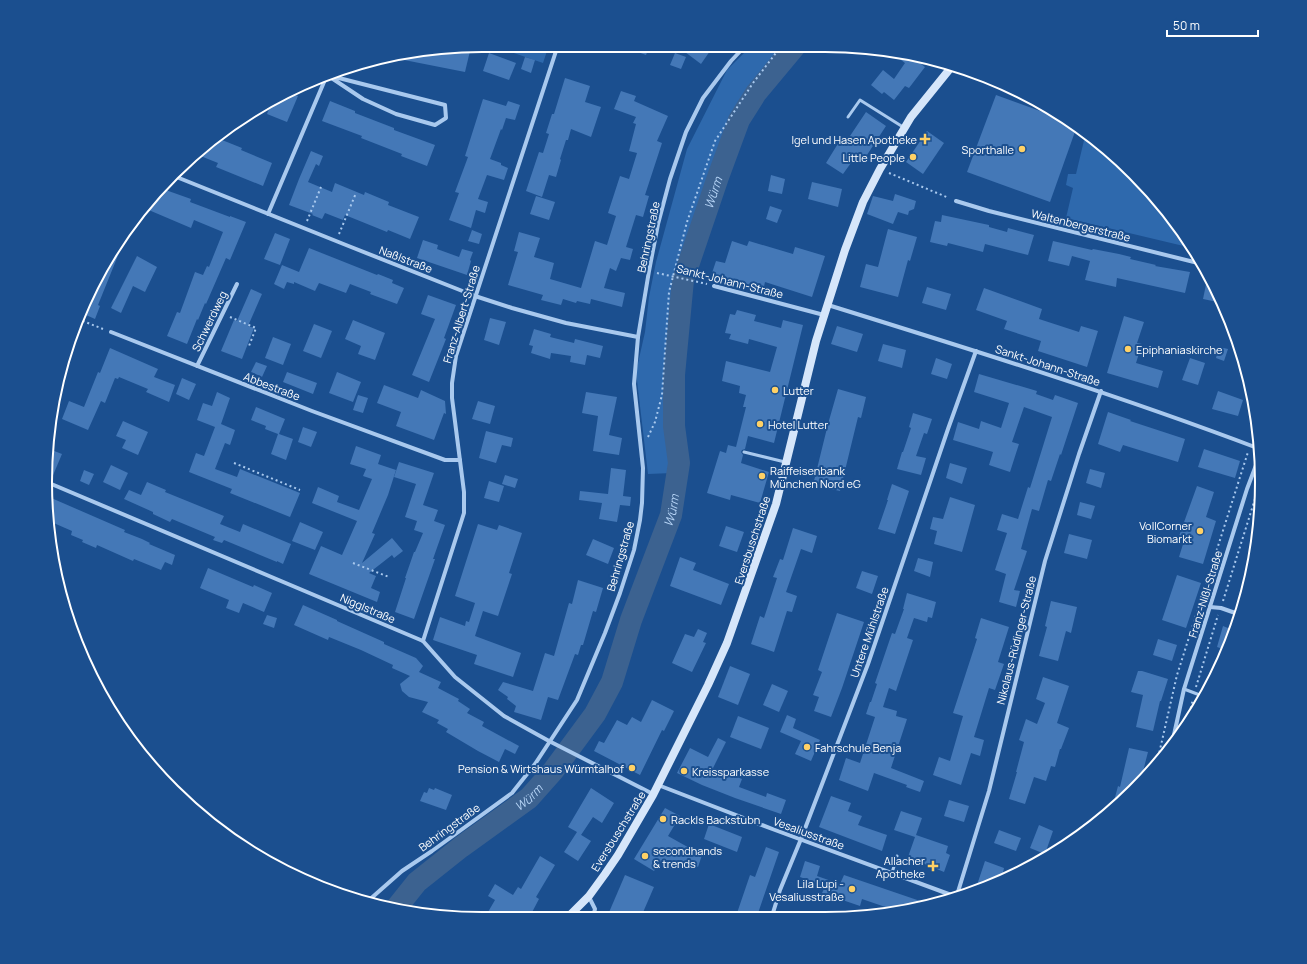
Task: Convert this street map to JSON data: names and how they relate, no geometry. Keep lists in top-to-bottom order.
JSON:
{
  "streets": {
    "main road": ["Eversbuschstraße"],
    "street": [
      "Waltenbergerstraße",
      "Behringstraße",
      "Naßlstraße",
      "Sankt-Johann-Straße",
      "Franz-Albert-Straße",
      "Schwerdweg",
      "Abbestraße",
      "Franz-Nißl-Straße",
      "Nigglstraße",
      "Untere Mühlstraße",
      "Nikolaus-Rüdinger-Straße",
      "Vesaliusstraße"
    ]
  },
  "crossings": [
    ["Behringstraße", "Naßlstraße"],
    ["Behringstraße", "Nigglstraße"],
    ["Naßlstraße", "Franz-Albert-Straße"],
    ["Sankt-Johann-Straße", "Eversbuschstraße"],
    ["Sankt-Johann-Straße", "Untere Mühlstraße"],
    ["Sankt-Johann-Straße", "Nikolaus-Rüdinger-Straße"],
    ["Franz-Albert-Straße", "Abbestraße"],
    ["Franz-Albert-Straße", "Nigglstraße"],
    ["Schwerdweg", "Abbestraße"],
    ["Eversbuschstraße", "Nigglstraße"],
    ["Eversbuschstraße", "Vesaliusstraße"],
    ["Untere Mühlstraße", "Vesaliusstraße"]
  ],
  "water": ["Würm"],
  "places": {
    "health": ["Igel und Hasen Apotheke", "Allacher Apotheke"],
    "other": [
      "Sporthalle",
      "Little People",
      "Epiphaniaskirche",
      "Lutter",
      "Hotel Lutter",
      "Raiffeisenbank München Nord eG",
      "VollCorner Biomarkt",
      "Fahrschule Benja",
      "Pension & Wirtshaus Würmtalhof",
      "Kreissparkasse",
      "Rackls Backstubn",
      "secondhands & trends",
      "Lila Lupi - Vesaliusstraße"
    ]
  },
  "scale_bar": "50 m"
}
